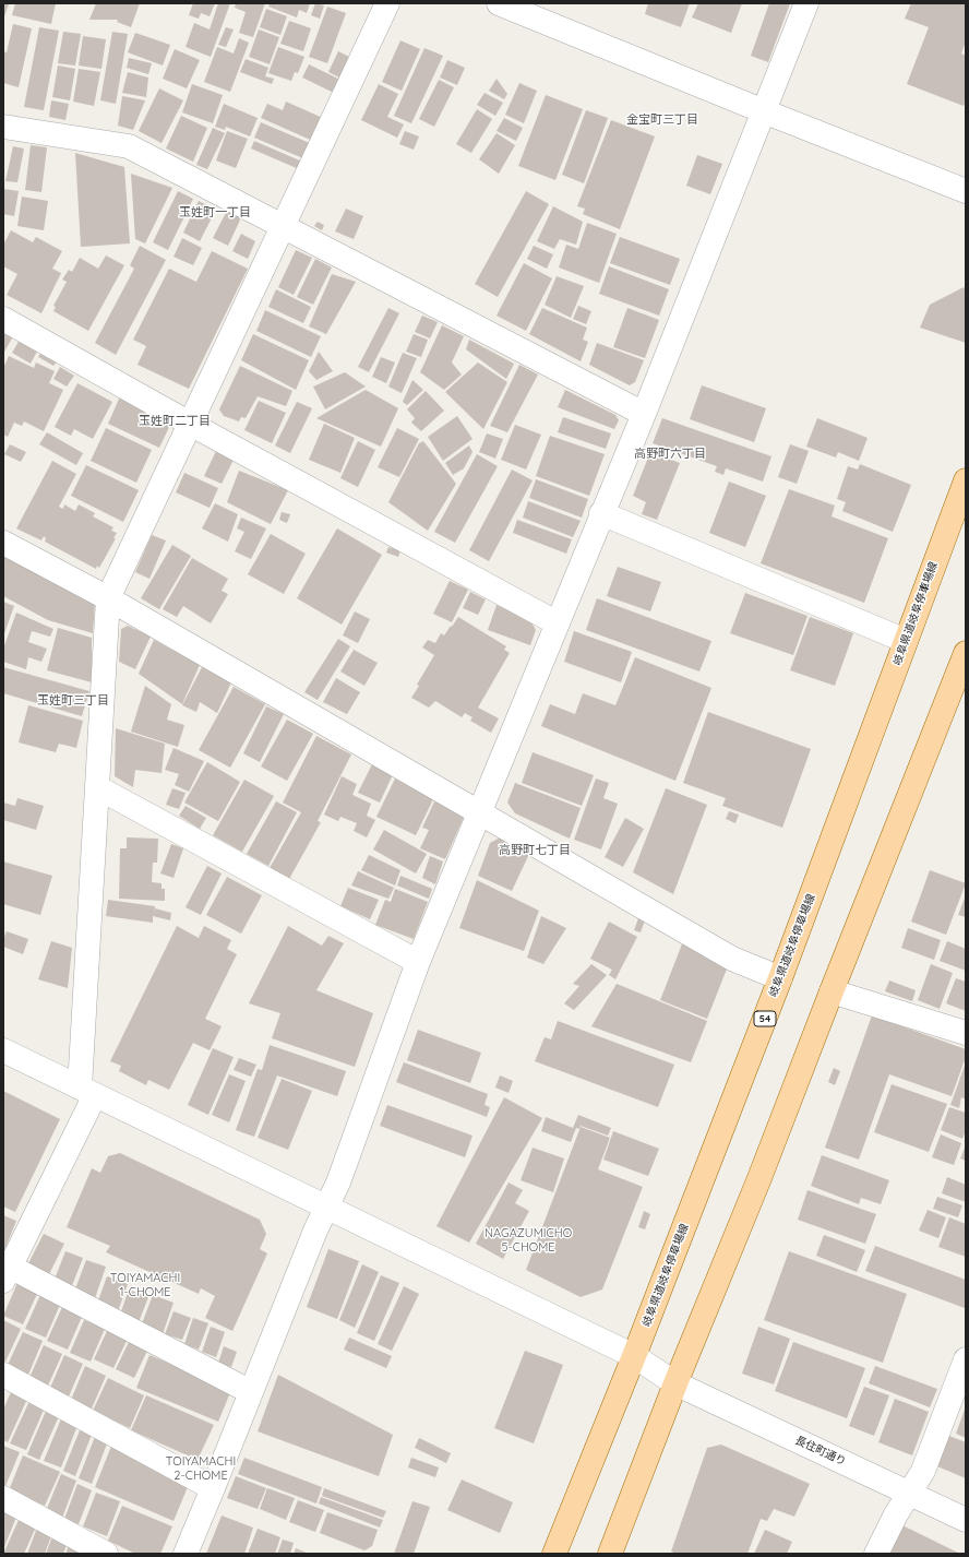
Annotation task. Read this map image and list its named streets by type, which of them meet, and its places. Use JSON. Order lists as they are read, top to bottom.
{
  "streets": {
    "main road": ["岐阜県道岐阜停車場線", "54"],
    "street": ["長住町通り"]
  },
  "crossings": [
    ["岐阜県道岐阜停車場線", "長住町通り"]
  ],
  "districts": [
    "金宝町三丁目",
    "玉姓町一丁目",
    "玉姓町二丁目",
    "高野町六丁目",
    "玉姓町三丁目",
    "高野町七丁目",
    "NAGAZUMICHO 5-CHOME",
    "TOIYAMACHI 1-CHOME",
    "TOIYAMACHI 2-CHOME"
  ]
}
